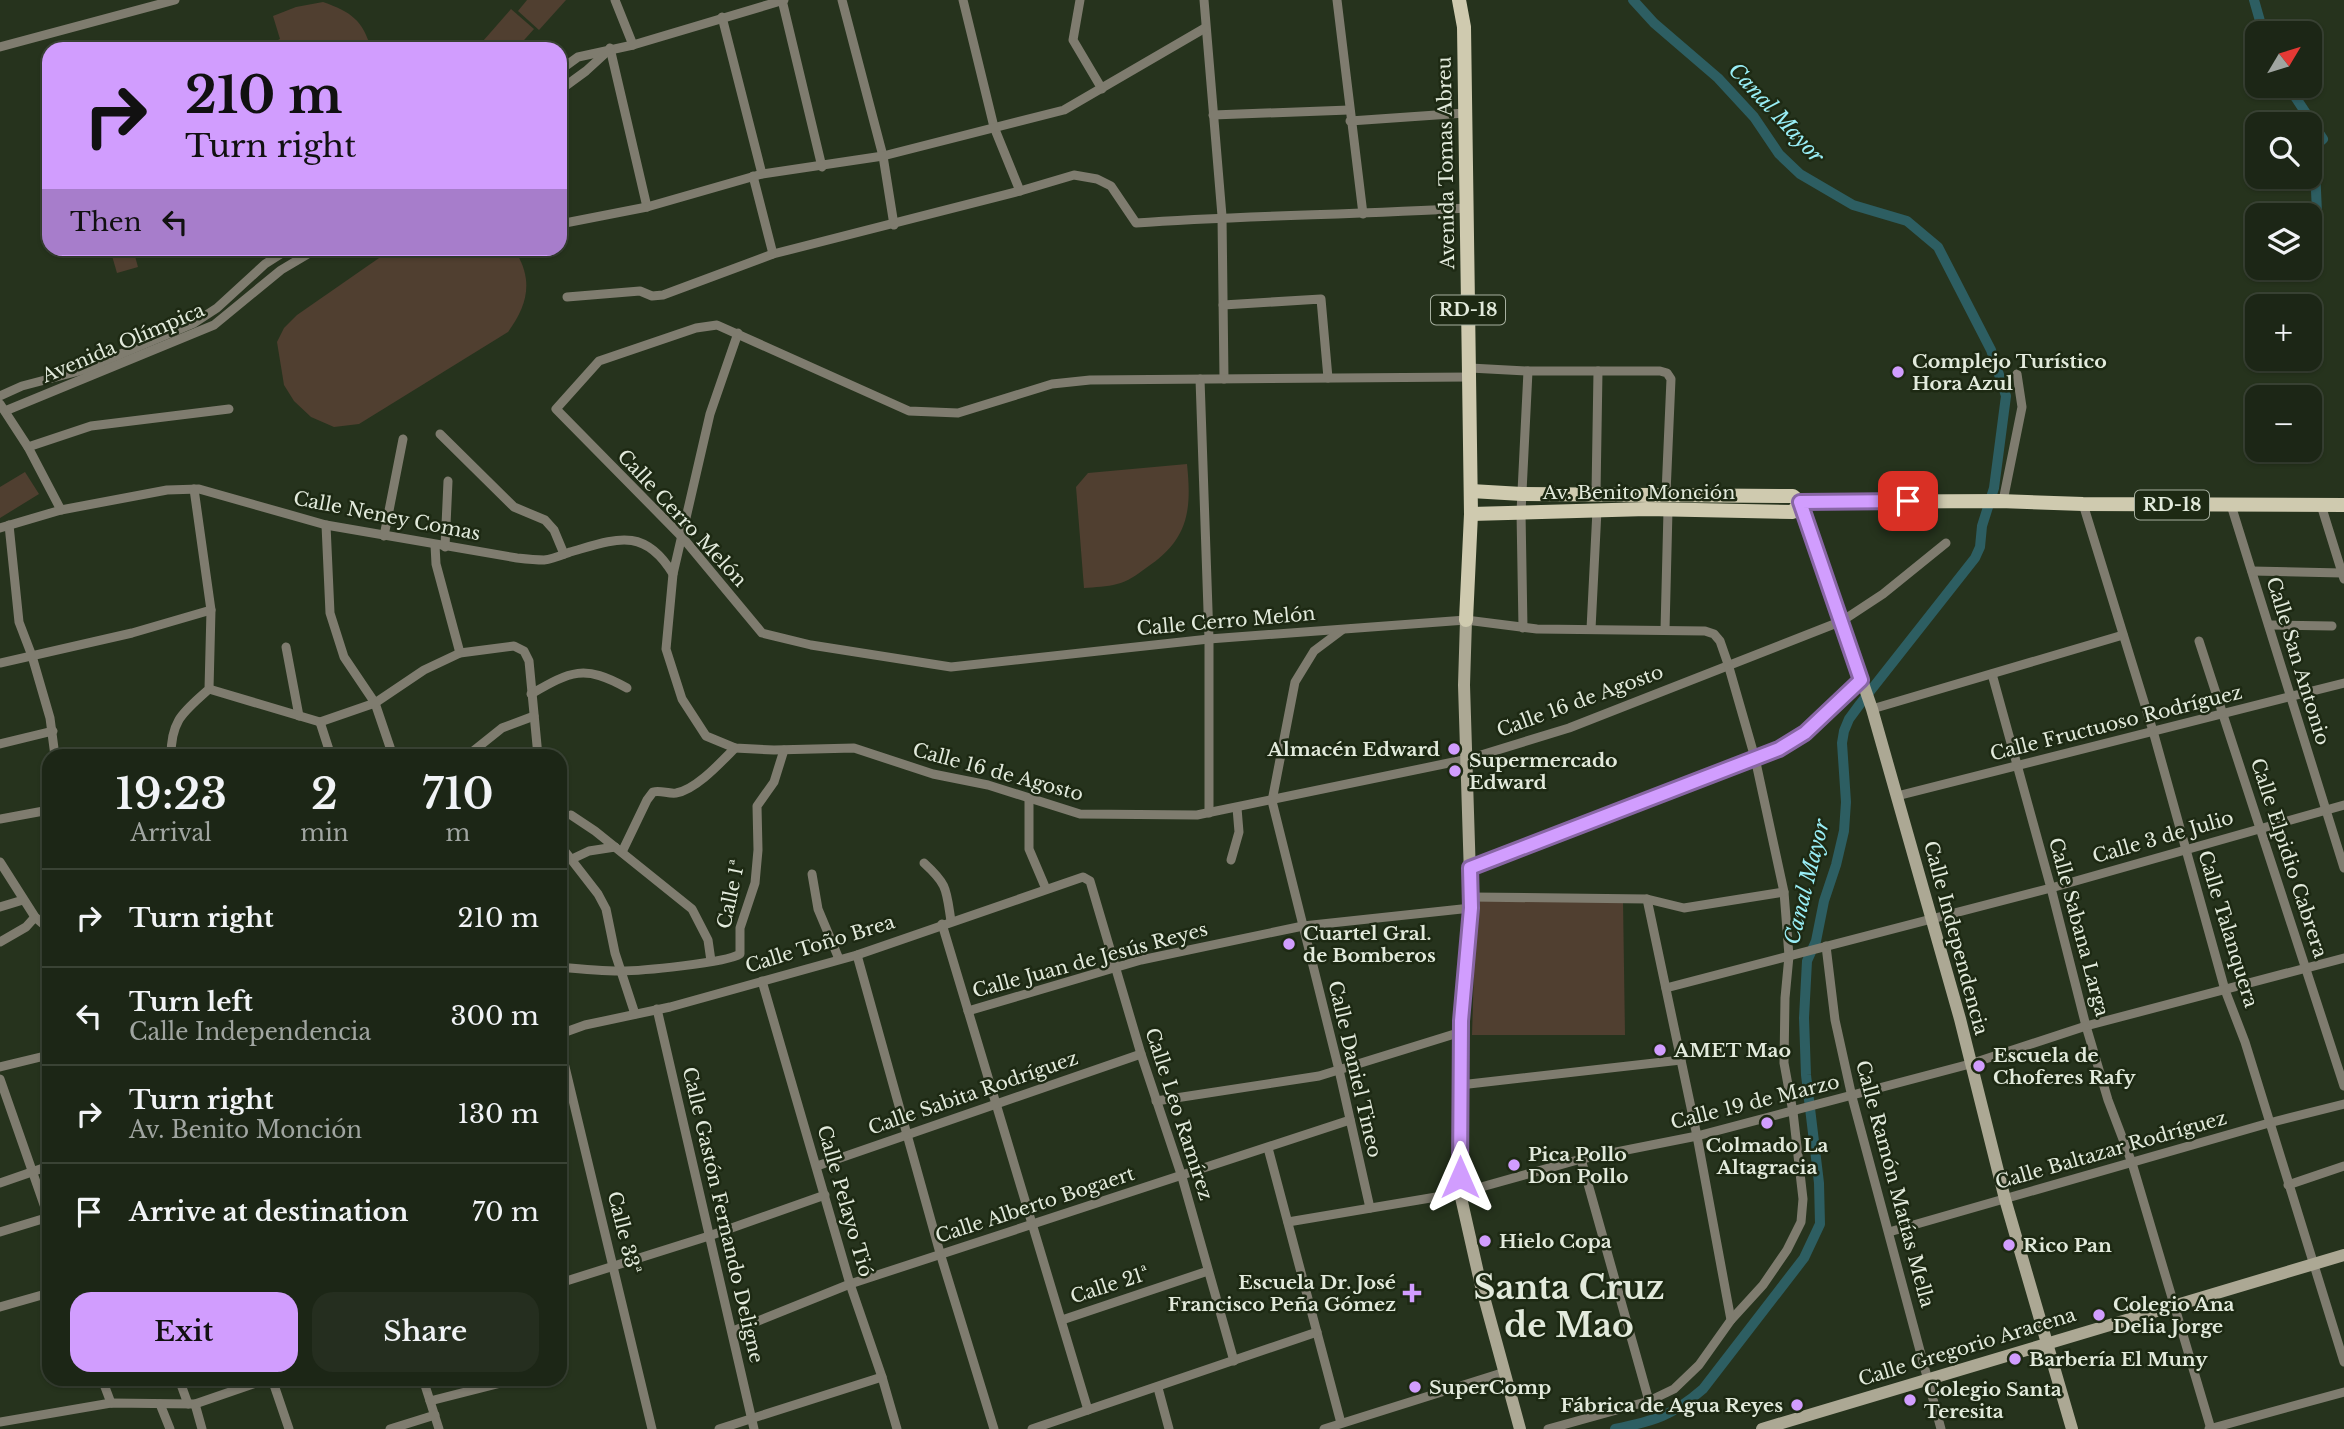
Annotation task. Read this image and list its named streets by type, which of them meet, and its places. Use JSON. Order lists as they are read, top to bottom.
{
  "streets": {
    "main road": ["Avenida Tomas Abreu", "RD-18", "Av. Benito Monción"],
    "street": [
      "Avenida Olímpica",
      "Calle Neney Comas",
      "Calle Cerro Melón",
      "Calle San Antonio",
      "Calle 16 de Agosto",
      "Calle Fructuoso Rodríguez",
      "Calle 3 de Julio",
      "Calle Elpidio Cabrera",
      "Calle 1ª",
      "Calle Sabana Larga",
      "Calle Talanquera",
      "Calle Independencia",
      "Calle Toño Brea",
      "Calle Juan de Jesús Reyes",
      "Calle Daniel Tineo",
      "Calle Sabita Rodríguez",
      "Calle 19 de Marzo",
      "Calle Leo Ramírez",
      "Calle Baltazar Rodríguez",
      "Calle Ramón Matías Mella",
      "Calle Pelayo Tió",
      "Calle Alberto Bogaert",
      "Calle Gastón Fernando Deligne",
      "Calle 33ª",
      "Calle 21ª",
      "Calle Gregorio Aracena"
    ]
  },
  "crossings": [
    ["Avenida Tomas Abreu", "Av. Benito Monción"],
    ["Avenida Tomas Abreu", "Calle Cerro Melón"],
    ["Av. Benito Monción", "Calle Cerro Melón"],
    ["Av. Benito Monción", "Calle San Antonio"],
    ["Av. Benito Monción", "Calle Talanquera"],
    ["Av. Benito Monción", "Calle Independencia"],
    ["Calle Neney Comas", "Calle 16 de Agosto"],
    ["Calle Cerro Melón", "Calle 16 de Agosto"],
    ["Calle Cerro Melón", "Calle Daniel Tineo"],
    ["Calle San Antonio", "Calle Fructuoso Rodríguez"],
    ["Calle San Antonio", "Calle 3 de Julio"],
    ["Calle 16 de Agosto", "Calle 1ª"],
    ["Calle 16 de Agosto", "Calle Independencia"],
    ["Calle 16 de Agosto", "Calle Daniel Tineo"],
    ["Calle Fructuoso Rodríguez", "Calle Elpidio Cabrera"],
    ["Calle Fructuoso Rodríguez", "Calle Sabana Larga"],
    ["Calle Fructuoso Rodríguez", "Calle Talanquera"],
    ["Calle Fructuoso Rodríguez", "Calle Independencia"],
    ["Calle 3 de Julio", "Calle Elpidio Cabrera"],
    ["Calle 3 de Julio", "Calle Sabana Larga"],
    ["Calle 3 de Julio", "Calle Talanquera"],
    ["Calle 3 de Julio", "Calle Independencia"],
    ["Calle 3 de Julio", "Calle Ramón Matías Mella"],
    ["Calle Elpidio Cabrera", "Calle 19 de Marzo"],
    ["Calle Sabana Larga", "Calle 19 de Marzo"],
    ["Calle Sabana Larga", "Calle Baltazar Rodríguez"],
    ["Calle Sabana Larga", "Calle Gregorio Aracena"],
    ["Calle Talanquera", "Calle 19 de Marzo"],
    ["Calle Talanquera", "Calle Baltazar Rodríguez"],
    ["Calle Talanquera", "Calle Gregorio Aracena"],
    ["Calle Independencia", "Calle 19 de Marzo"],
    ["Calle Independencia", "Calle Baltazar Rodríguez"],
    ["Calle Independencia", "Calle Gregorio Aracena"],
    ["Calle Toño Brea", "Calle Leo Ramírez"],
    ["Calle Toño Brea", "Calle Pelayo Tió"],
    ["Calle Toño Brea", "Calle Gastón Fernando Deligne"],
    ["Calle Juan de Jesús Reyes", "Calle Daniel Tineo"],
    ["Calle Juan de Jesús Reyes", "Calle Leo Ramírez"],
    ["Calle Daniel Tineo", "Calle 19 de Marzo"],
    ["Calle Daniel Tineo", "Calle Alberto Bogaert"],
    ["Calle Sabita Rodríguez", "Calle Leo Ramírez"],
    ["Calle Sabita Rodríguez", "Calle Pelayo Tió"],
    ["Calle 19 de Marzo", "Calle Ramón Matías Mella"],
    ["Calle Leo Ramírez", "Calle Alberto Bogaert"],
    ["Calle Leo Ramírez", "Calle 21ª"],
    ["Calle Baltazar Rodríguez", "Calle Ramón Matías Mella"],
    ["Calle Ramón Matías Mella", "Calle Gregorio Aracena"],
    ["Calle Pelayo Tió", "Calle Alberto Bogaert"],
    ["Calle Alberto Bogaert", "Calle Gastón Fernando Deligne"]
  ],
  "districts": ["Santa Cruz de Mao"],
  "water": ["Canal Mayor"],
  "places": {
    "other": [
      "Complejo Turístico Hora Azul",
      "Almacén Edward",
      "Supermercado Edward",
      "Cuartel Gral. de Bomberos",
      "AMET Mao",
      "Escuela de Choferes Rafy",
      "Colmado La Altagracia",
      "Pica Pollo Don Pollo",
      "Hielo Copa",
      "Rico Pan",
      "Colegio Ana Delia Jorge",
      "Barbería El Muny",
      "SuperComp",
      "Colegio Santa Teresita",
      "Fábrica de Agua Reyes"
    ],
    "health": ["Escuela Dr. José Francisco Peña Gómez"]
  },
  "north": "top right",
  "page": {
    "map_buttons": ["+", "−"],
    "turn": ["210 m", "Turn right"],
    "then": "Then",
    "eta": [
      "19:23",
      "Arrival",
      "2",
      "min",
      "710",
      "m"
    ],
    "list": [
      {
        "name": "Turn right",
        "value": "210 m"
      },
      {
        "name": "Turn left",
        "note": "Calle Independencia",
        "value": "300 m"
      },
      {
        "name": "Turn right",
        "note": "Av. Benito Monción",
        "value": "130 m"
      },
      {
        "name": "Arrive at destination",
        "value": "70 m"
      }
    ],
    "buttons": ["Exit", "Share"]
  }
}
